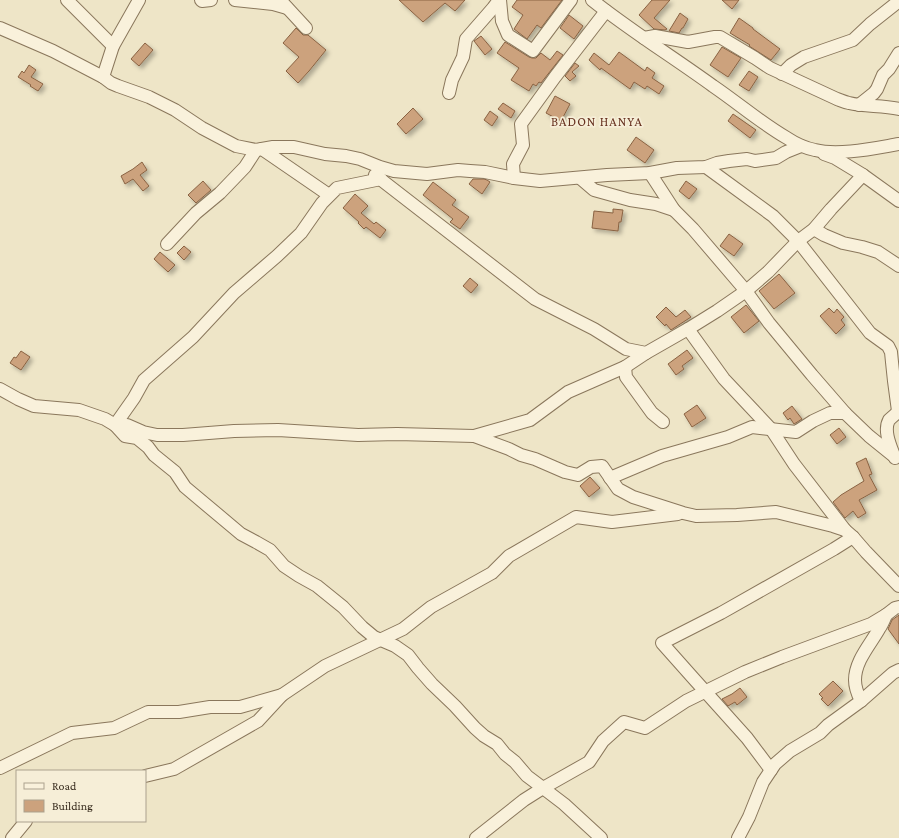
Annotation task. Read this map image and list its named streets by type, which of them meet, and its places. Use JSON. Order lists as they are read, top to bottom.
{
  "districts": ["BADON HANYA"],
  "legend": ["Road", "Building"]
}
